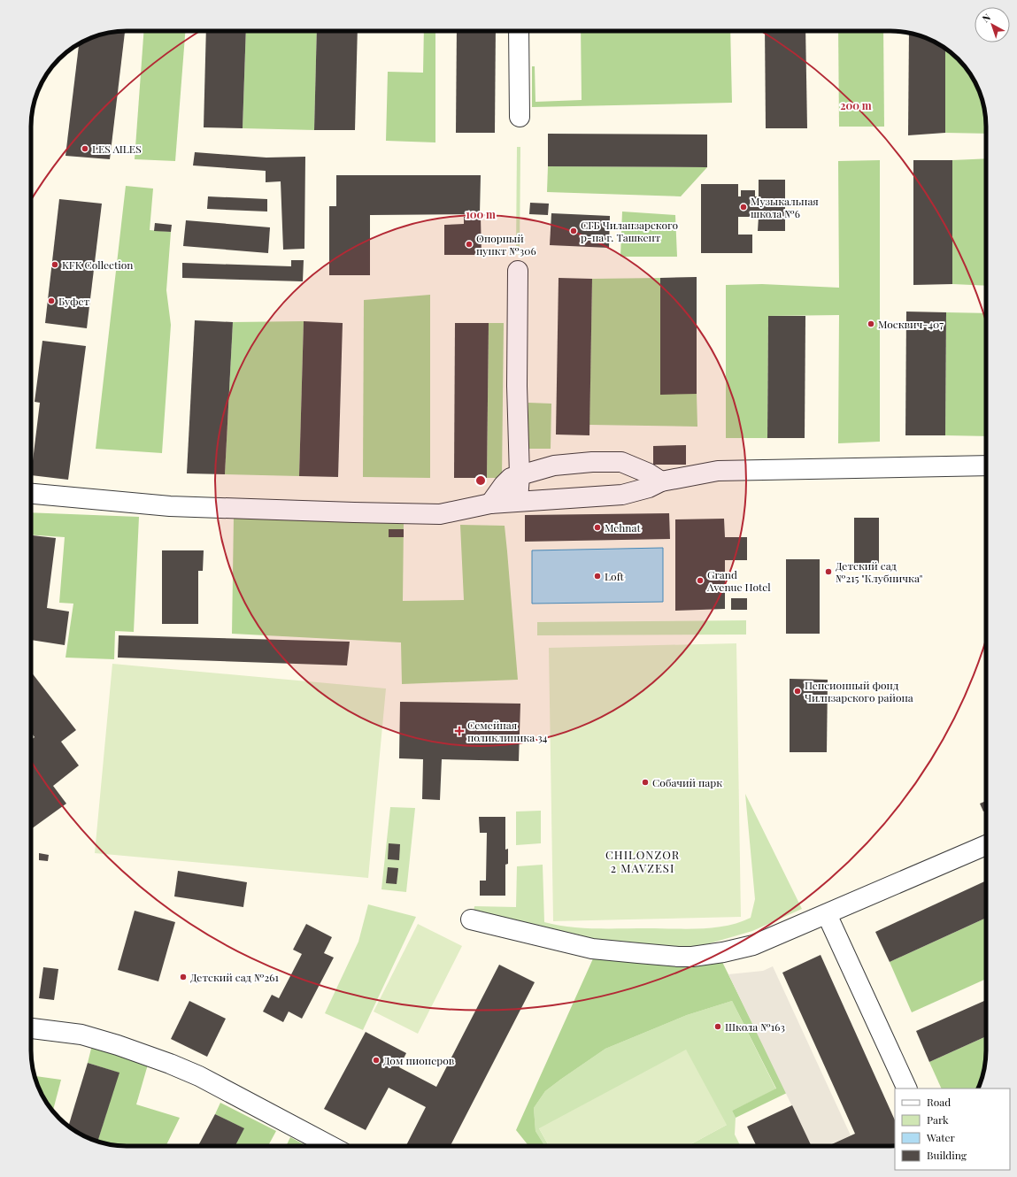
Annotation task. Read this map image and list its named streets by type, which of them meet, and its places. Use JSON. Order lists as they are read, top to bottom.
{
  "districts": ["CHILONZOR 2 MAVZESI"],
  "places": {
    "other": [
      "LES AILES",
      "Mузыкальная школа №6",
      "СГБ Чиланзарского р-на г. Ташкент",
      "Опорный пункт №306",
      "KFK Collection",
      "Буфет",
      "Москвич-407",
      "Mehnat",
      "Детский сад №215 \"Клубничка\"",
      "Loft",
      "Grand Avenue Hotel",
      "Пенсионный фонд Чилнзарского района",
      "Собачий парк",
      "Детский сад №261",
      "Школа №163",
      "Дом пионеров"
    ],
    "health": ["Семейная поликлиника 34"]
  },
  "legend": [
    "Road",
    "Park",
    "Water",
    "Building"
  ],
  "north": "top left",
  "rings": ["200 m", "100 m"]
}
